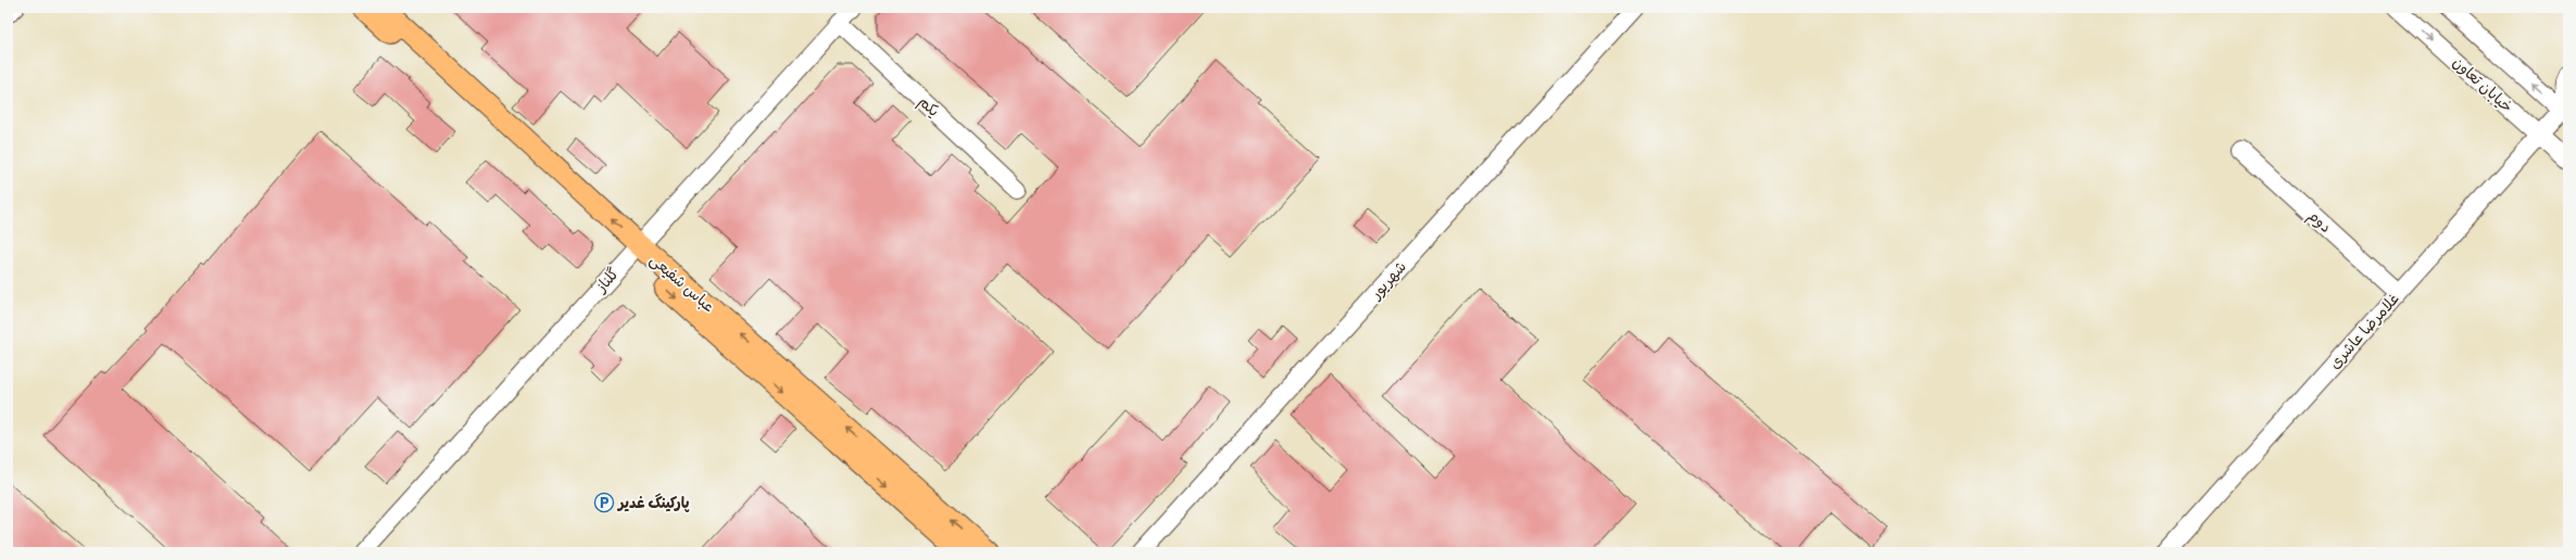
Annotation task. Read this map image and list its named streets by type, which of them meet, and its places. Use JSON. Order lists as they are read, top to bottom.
{
  "streets": {
    "main road": ["عباس شفیعی"],
    "street": [
      "خیابان تعاون",
      "یکم",
      "دوم",
      "گلناز",
      "شهریور",
      "غلامرضا عاشری"
    ]
  },
  "crossings": [
    ["خیابان تعاون", "غلامرضا عاشری"],
    ["یکم", "گلناز"],
    ["دوم", "غلامرضا عاشری"],
    ["گلناز", "عباس شفیعی"]
  ],
  "places": {
    "parking": ["پارکینگ غدیر"]
  }
}
